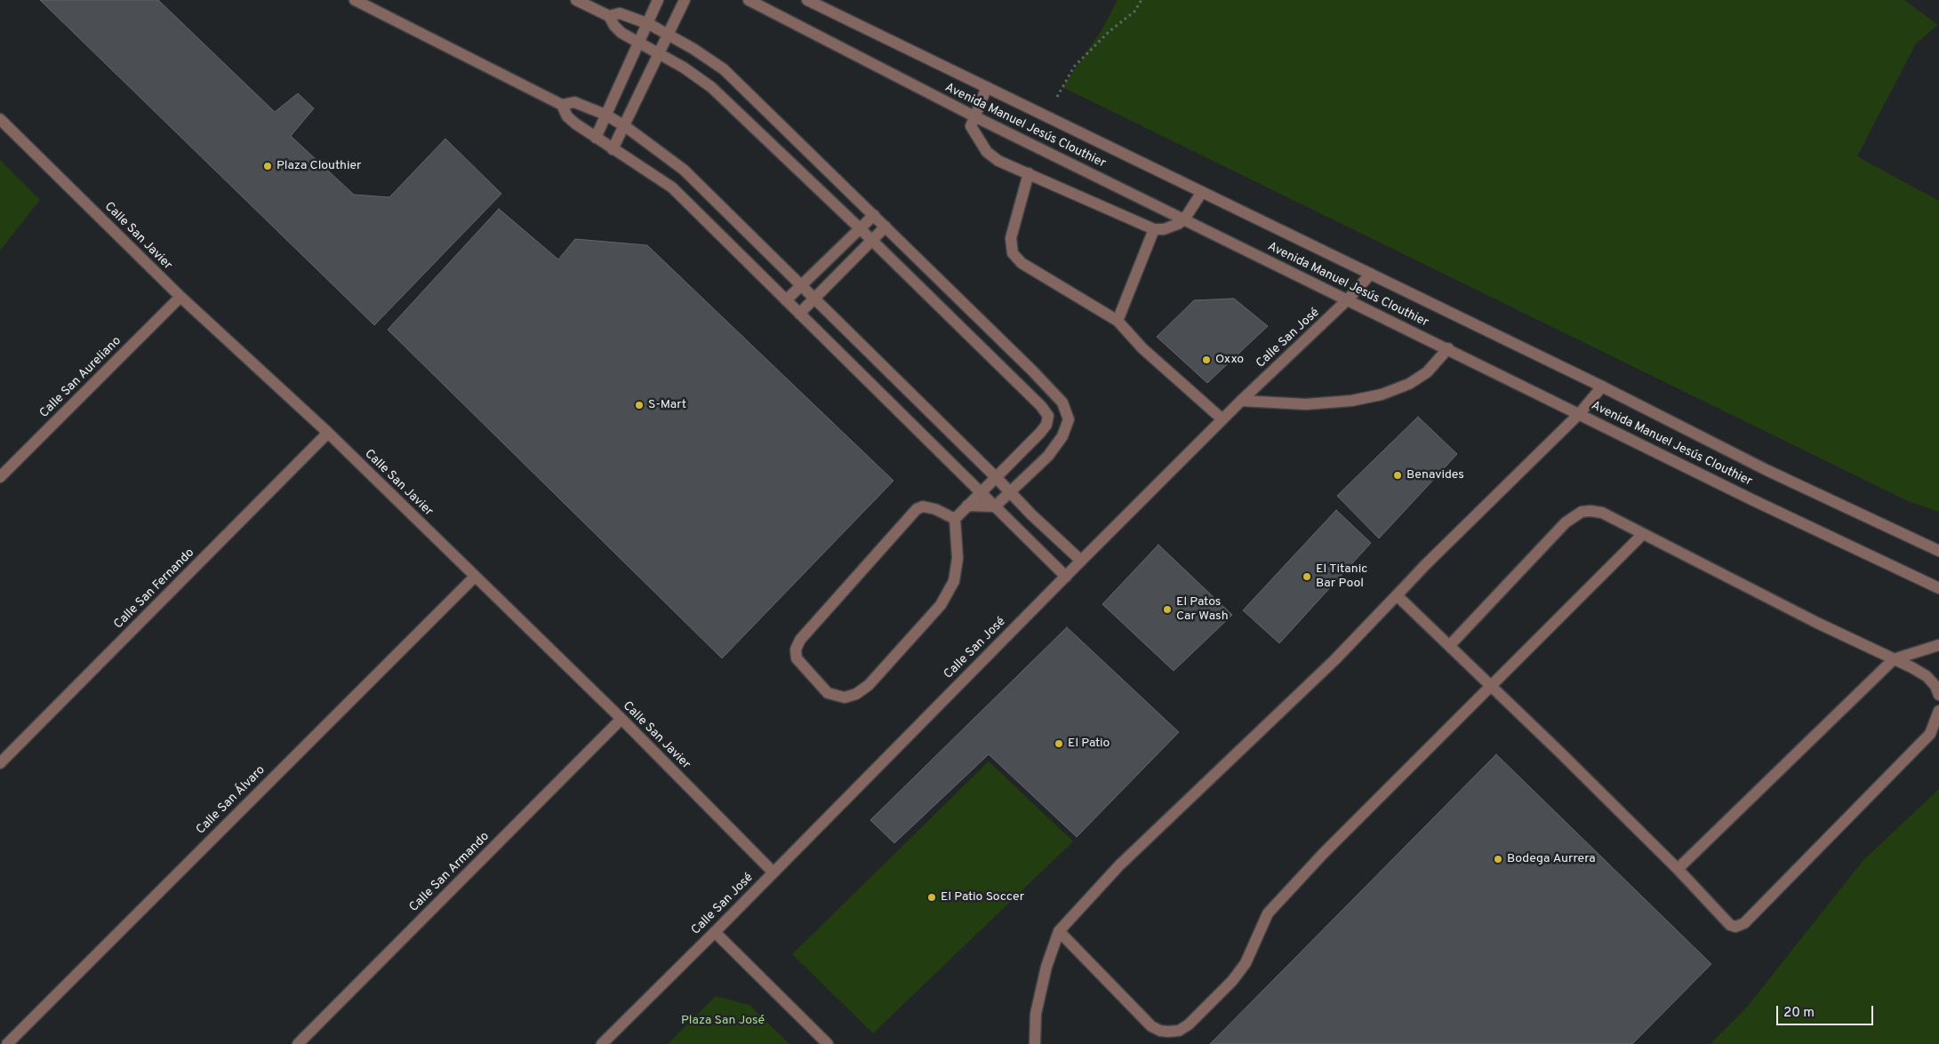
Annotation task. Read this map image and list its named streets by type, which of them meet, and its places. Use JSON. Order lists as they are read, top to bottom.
{
  "streets": {
    "street": [
      "Avenida Manuel Jesús Clouthier",
      "Calle San Javier",
      "Calle San José",
      "Calle San Aureliano",
      "Calle San Fernando",
      "Calle San Álvaro",
      "Calle San Armando"
    ]
  },
  "crossings": [
    ["Avenida Manuel Jesús Clouthier", "Calle San José"],
    ["Calle San Javier", "Calle San José"],
    ["Calle San Javier", "Calle San Aureliano"],
    ["Calle San Javier", "Calle San Fernando"],
    ["Calle San Javier", "Calle San Álvaro"],
    ["Calle San Javier", "Calle San Armando"]
  ],
  "parks": ["Plaza San José"],
  "places": [
    "Plaza Clouthier",
    "Oxxo",
    "S-Mart",
    "Benavides",
    "El Titanic Bar Pool",
    "El Patos Car Wash",
    "El Patio",
    "Bodega Aurrera",
    "El Patio Soccer"
  ],
  "scale_bar": "20 m"
}
